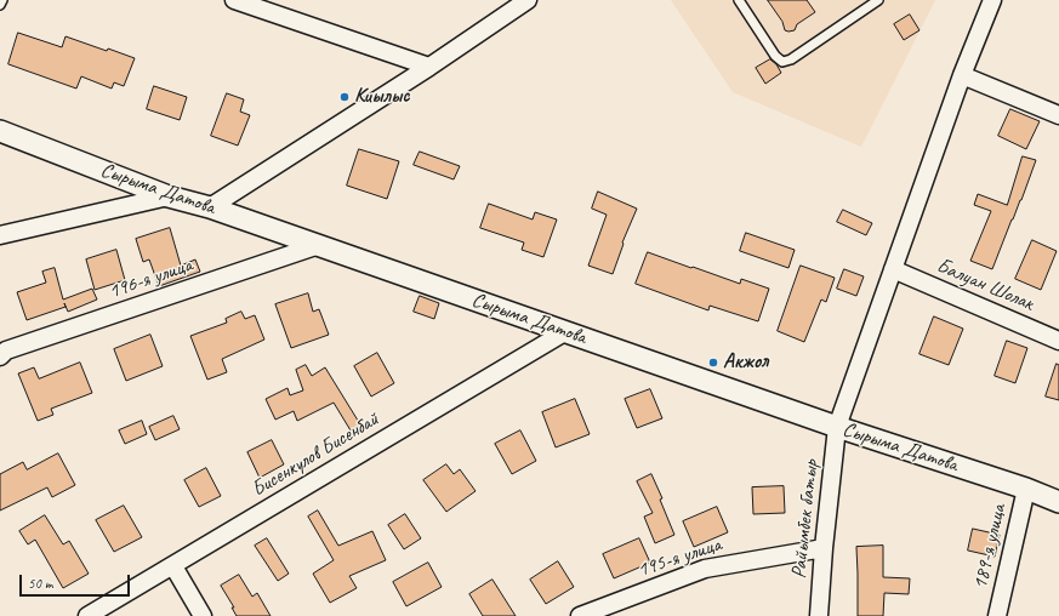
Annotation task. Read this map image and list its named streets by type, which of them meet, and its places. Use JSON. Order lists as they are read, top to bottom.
{
  "streets": {
    "street": [
      "Сырыма Датова",
      "196-я улица",
      "Балуан Шолак",
      "Бисенкулов Бисенбай",
      "Райымбек батыр",
      "189-я улица",
      "195-я улица"
    ]
  },
  "crossings": [
    ["Сырыма Датова", "196-я улица"],
    ["Сырыма Датова", "Бисенкулов Бисенбай"],
    ["Сырыма Датова", "Райымбек батыр"],
    ["Сырыма Датова", "189-я улица"],
    ["Балуан Шолак", "Райымбек батыр"],
    ["Райымбек батыр", "195-я улица"]
  ],
  "places": ["Киылыс", "Акжол"],
  "scale_bar": "50 m"
}
